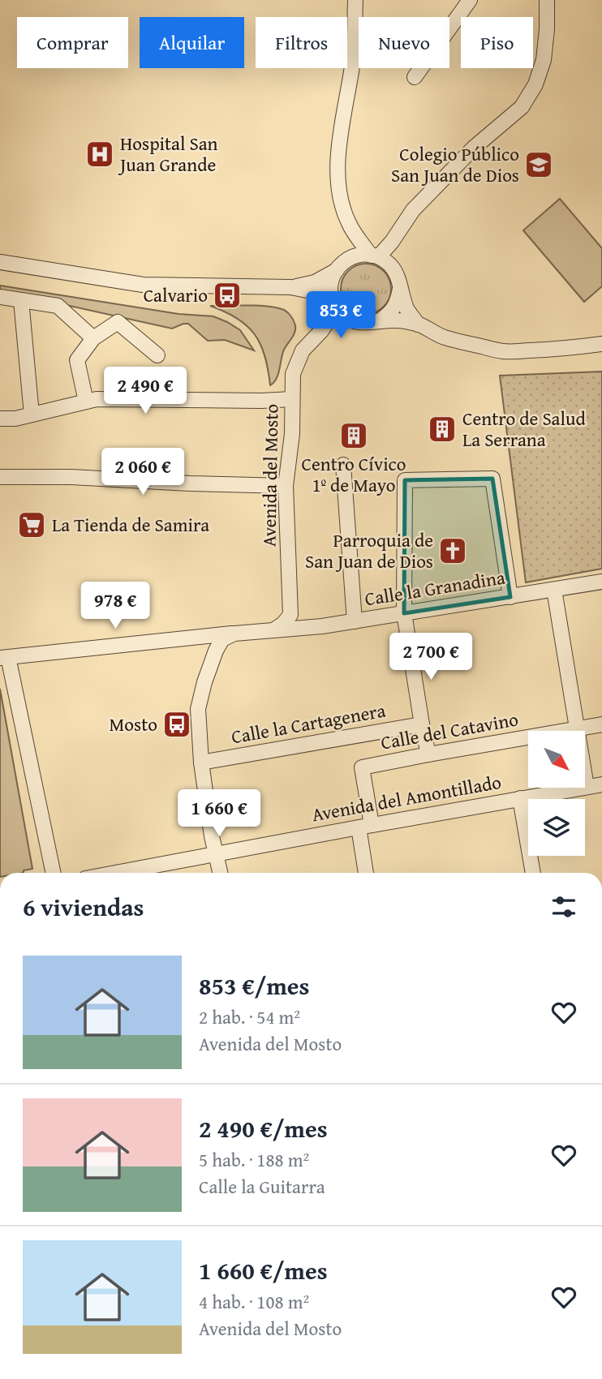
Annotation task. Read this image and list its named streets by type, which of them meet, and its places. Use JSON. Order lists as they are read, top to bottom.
{
  "streets": {
    "street": [
      "Avenida del Mosto",
      "Calle la Granadina",
      "Calle la Cartagenera",
      "Calle del Catavino",
      "Avenida del Amontillado"
    ]
  },
  "crossings": [
    ["Avenida del Mosto", "Calle la Granadina"],
    ["Calle del Catavino", "Avenida del Amontillado"]
  ],
  "places": {
    "hospital": ["Hospital San Juan Grande"],
    "school or university": ["Colegio Público San Juan de Dios"],
    "bus stop": ["Calvario", "Mosto"],
    "building": ["Centro de Salud La Serrana", "Centro Cívico 1º de Mayo"],
    "supermarket": ["La Tienda de Samira"],
    "church": ["Parroquia de San Juan de Dios"]
  },
  "north": "bottom right",
  "page": {
    "chip": [
      "Comprar",
      "Alquilar",
      "Filtros",
      "Nuevo",
      "Piso"
    ],
    "price": [
      "853 €",
      "2 490 €",
      "2 060 €",
      "978 €",
      "2 700 €",
      "1 660 €"
    ],
    "heading": "6 viviendas",
    "list": [
      {
        "name": "853 €/mes",
        "note": "2 hab. · 54 m² · Avenida del Mosto"
      },
      {
        "name": "2 490 €/mes",
        "note": "5 hab. · 188 m² · Calle la Guitarra"
      },
      {
        "name": "1 660 €/mes",
        "note": "4 hab. · 108 m² · Avenida del Mosto"
      }
    ]
  }
}
